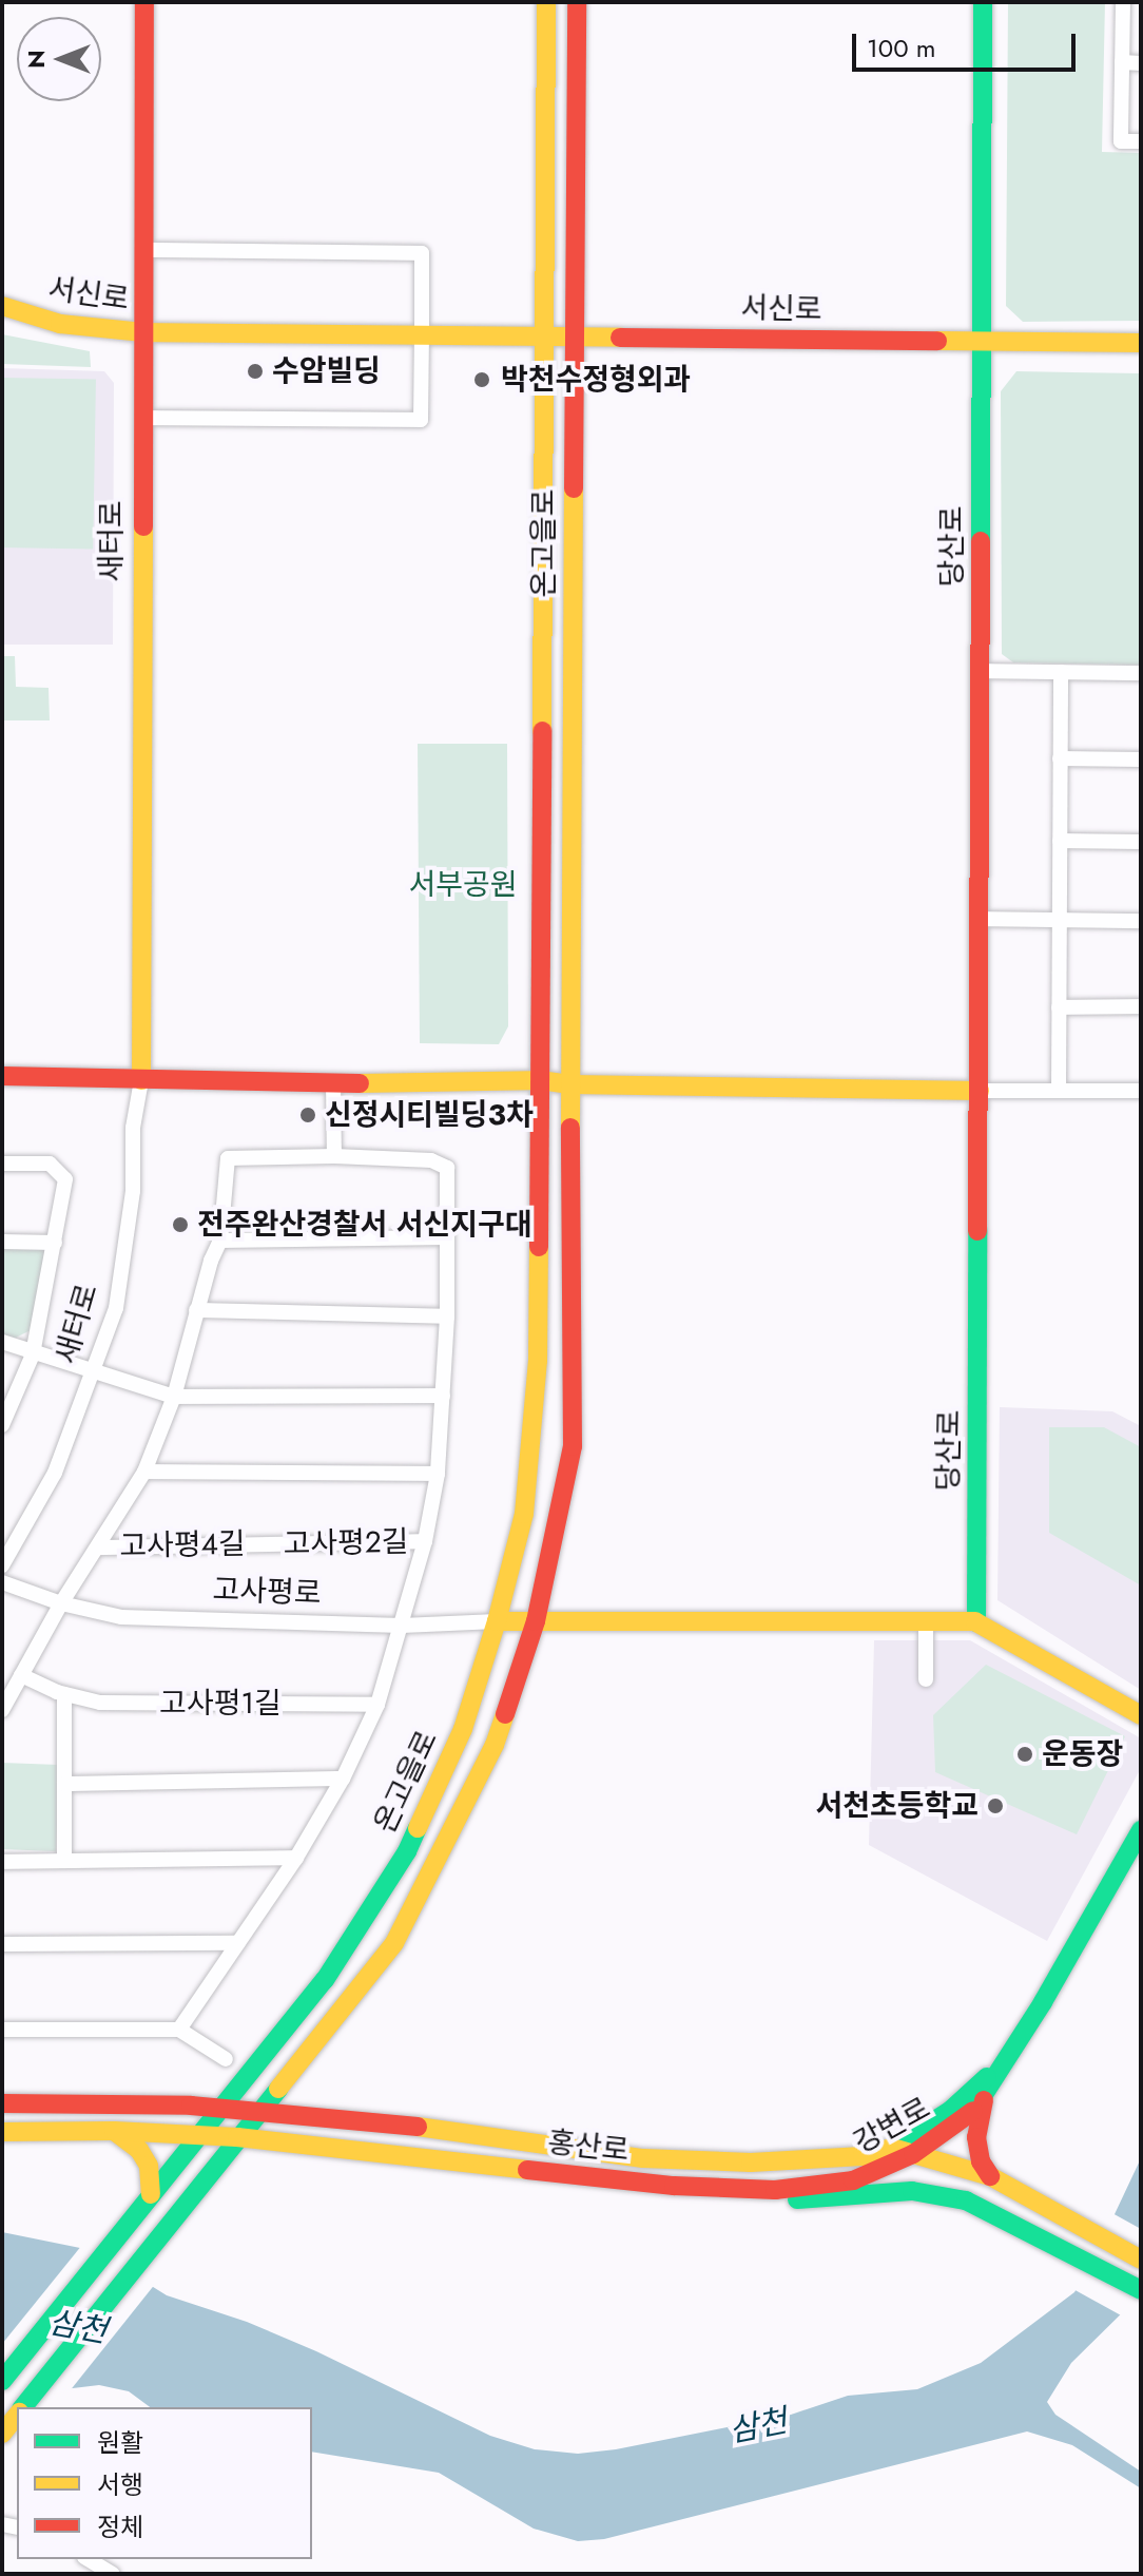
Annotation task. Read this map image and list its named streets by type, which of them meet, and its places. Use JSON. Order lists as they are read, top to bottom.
{
  "streets": {
    "street": [
      "서신로",
      "새터로",
      "온고을로",
      "당산로",
      "고사평2길",
      "고사평4길",
      "고사평로",
      "고사평1길",
      "강변로",
      "홍산로"
    ]
  },
  "crossings": [
    ["서신로", "새터로"],
    ["서신로", "온고을로"],
    ["서신로", "당산로"],
    ["온고을로", "고사평로"],
    ["온고을로", "홍산로"],
    ["고사평2길", "고사평4길"],
    ["고사평2길", "고사평로"],
    ["고사평4길", "고사평로"],
    ["고사평4길", "고사평1길"],
    ["강변로", "홍산로"]
  ],
  "water": ["삼천"],
  "parks": ["서부공원"],
  "places": [
    "수암빌딩",
    "박천수정형외과",
    "신정시티빌딩3차",
    "전주완산경찰서 서신지구대",
    "운동장",
    "서천초등학교"
  ],
  "legend": ["원활", "서행", "정체"],
  "scale_bar": "100 m",
  "north": "left"
}
